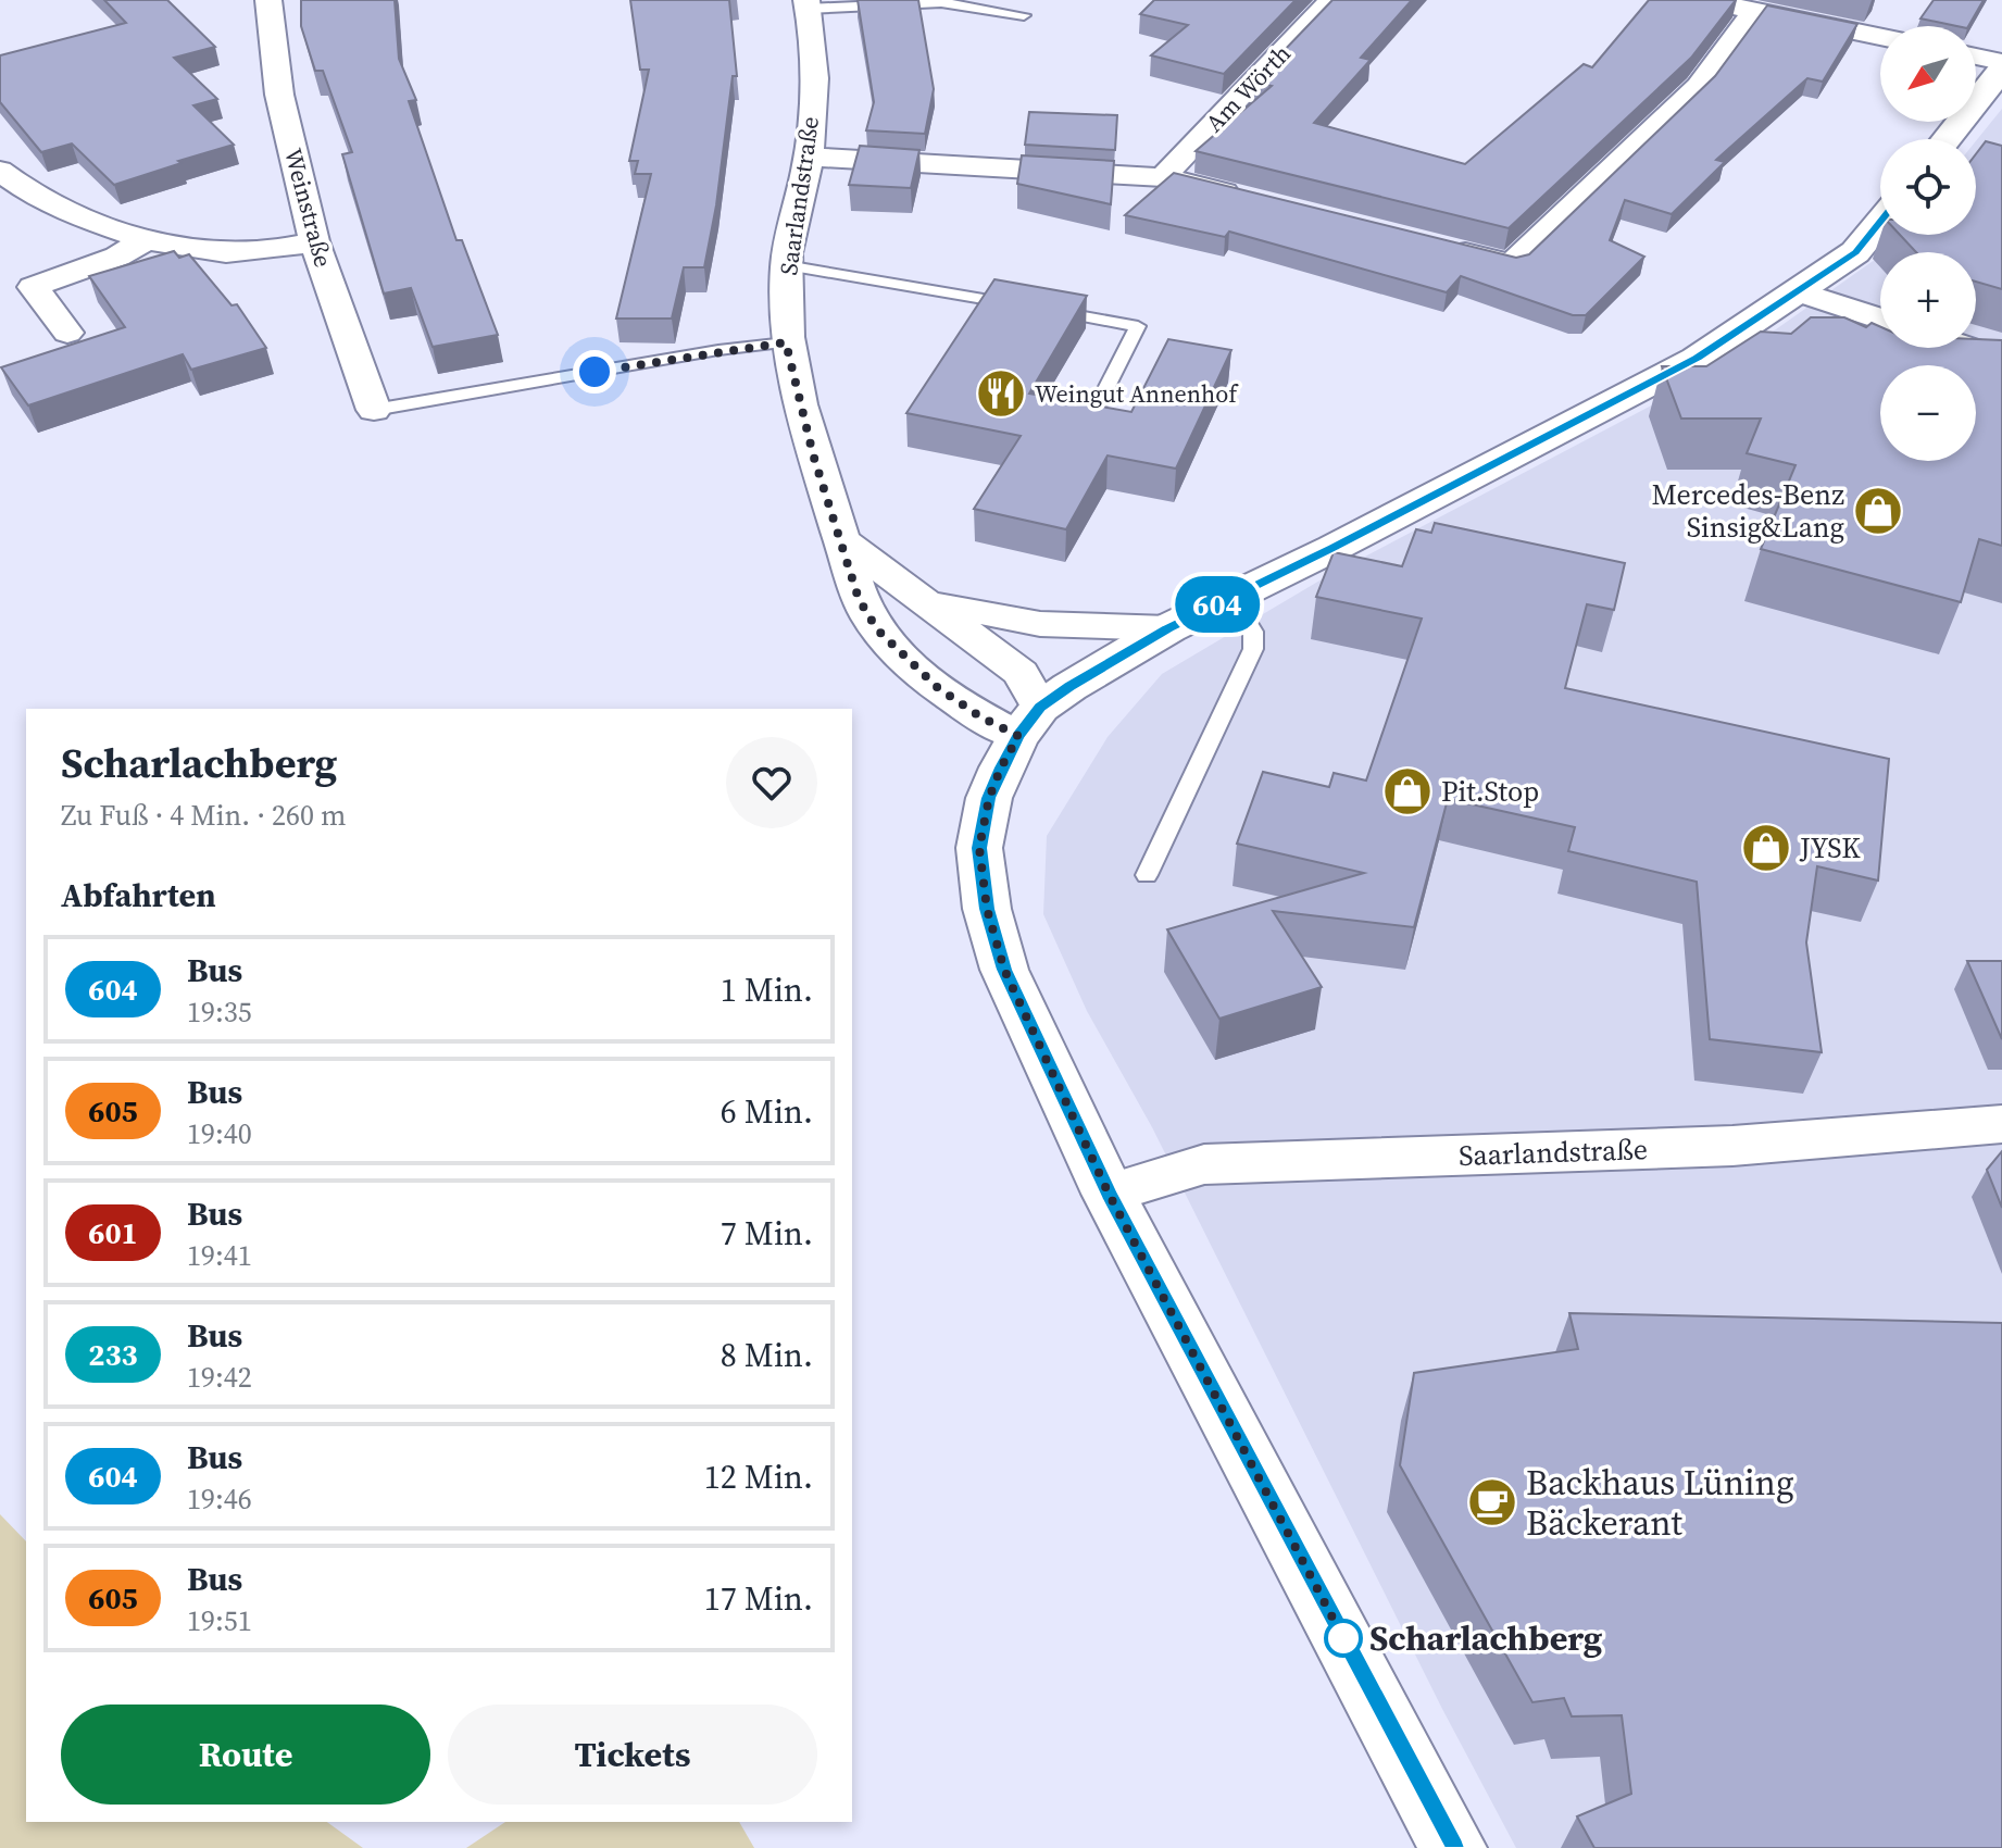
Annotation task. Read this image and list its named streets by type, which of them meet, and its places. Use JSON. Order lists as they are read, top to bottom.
{
  "streets": {
    "street": ["Am Wörth", "Saarlandstraße", "Weinstraße"]
  },
  "places": {
    "restaurant": ["Weingut Annenhof"],
    "shop": ["Mercedes-Benz Sinsig&Lang", "Pit.Stop", "JYSK"],
    "cafe": ["Backhaus Lüning Bäckerant"],
    "other": ["Scharlachberg"]
  },
  "lines": ["bus line 604"],
  "north": "bottom left",
  "page": {
    "on_map": "604",
    "map_buttons": ["+", "−"],
    "heading": [
      ["Scharlachberg", "Zu Fuß · 4 Min. · 260 m"],
      "Abfahrten"
    ],
    "list": [
      {
        "mark": "604",
        "name": "Bus",
        "note": "19:35",
        "value": "1 Min."
      },
      {
        "mark": "605",
        "name": "Bus",
        "note": "19:40",
        "value": "6 Min."
      },
      {
        "mark": "601",
        "name": "Bus",
        "note": "19:41",
        "value": "7 Min."
      },
      {
        "mark": "233",
        "name": "Bus",
        "note": "19:42",
        "value": "8 Min."
      },
      {
        "mark": "604",
        "name": "Bus",
        "note": "19:46",
        "value": "12 Min."
      },
      {
        "mark": "605",
        "name": "Bus",
        "note": "19:51",
        "value": "17 Min."
      }
    ],
    "buttons": ["Route", "Tickets"]
  }
}
